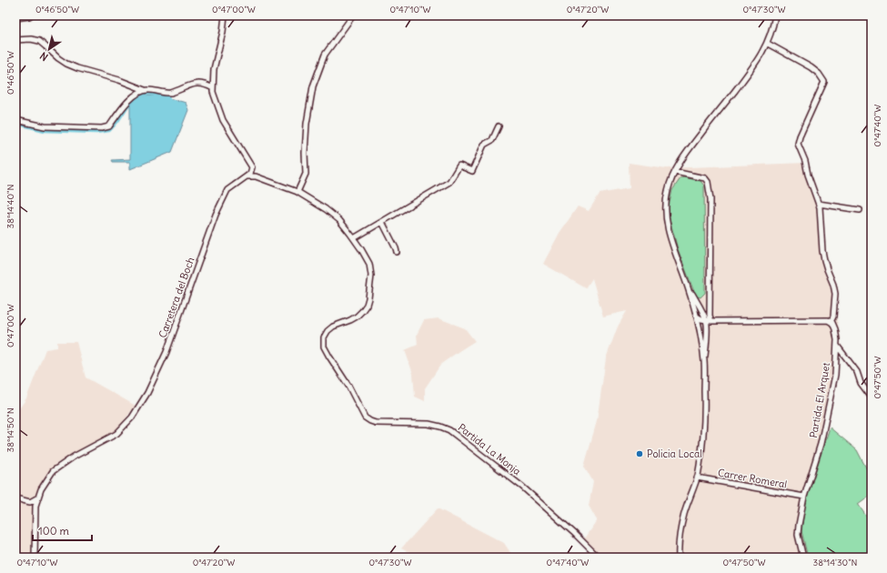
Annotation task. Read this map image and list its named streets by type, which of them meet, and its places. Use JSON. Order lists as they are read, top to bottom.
{
  "streets": {
    "street": [
      "Carretera del Boch",
      "Partida El Arquet",
      "Partida La Monja",
      "Carrer Romeral"
    ]
  },
  "crossings": [
    ["Partida El Arquet", "Carrer Romeral"]
  ],
  "places": ["Policia Local"],
  "scale_bar": "100 m",
  "north": "bottom left",
  "coordinates": [
    "0°46'50\"W",
    "0°47'00\"W",
    "0°47'10\"W",
    "0°47'20\"W",
    "0°47'30\"W",
    "0°47'40\"W",
    "38°14'40\"N",
    "0°47'50\"W",
    "38°14'50\"N",
    "38°14'30\"N"
  ]
}
